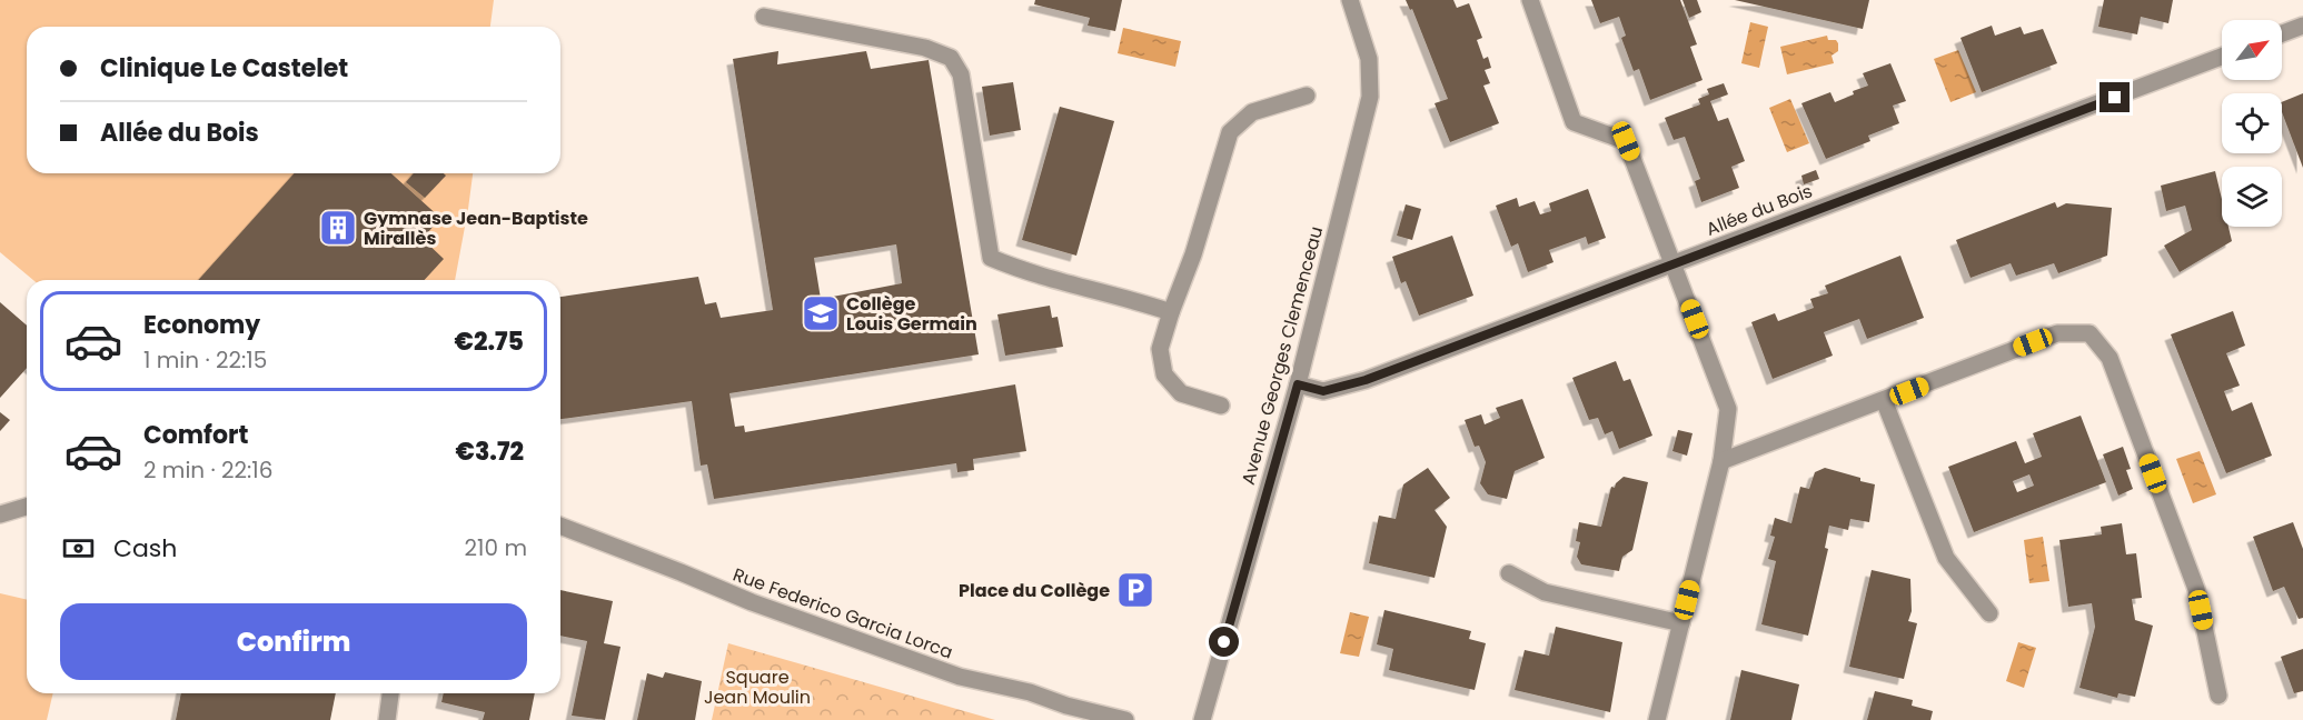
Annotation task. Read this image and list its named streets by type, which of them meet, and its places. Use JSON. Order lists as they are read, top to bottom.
{
  "streets": {
    "street": ["Allée du Bois", "Avenue Georges Clemenceau", "Rue Federico Garcia Lorca"]
  },
  "crossings": [
    ["Allée du Bois", "Avenue Georges Clemenceau"]
  ],
  "parks": ["Square Jean Moulin"],
  "places": {
    "building": ["Gymnase Jean-Baptiste Mirallès"],
    "school or university": ["Collège Louis Germain"],
    "parking": ["Place du Collège"]
  },
  "north": "top right",
  "page": {
    "banner": ["Clinique Le Castelet", "Allée du Bois"],
    "list": [
      {
        "name": "Economy",
        "note": "1 min · 22:15",
        "value": "€2.75"
      },
      {
        "name": "Comfort",
        "note": "2 min · 22:16",
        "value": "€3.72"
      }
    ],
    "pay": ["Cash", "210 m"],
    "buttons": "Confirm"
  }
}
